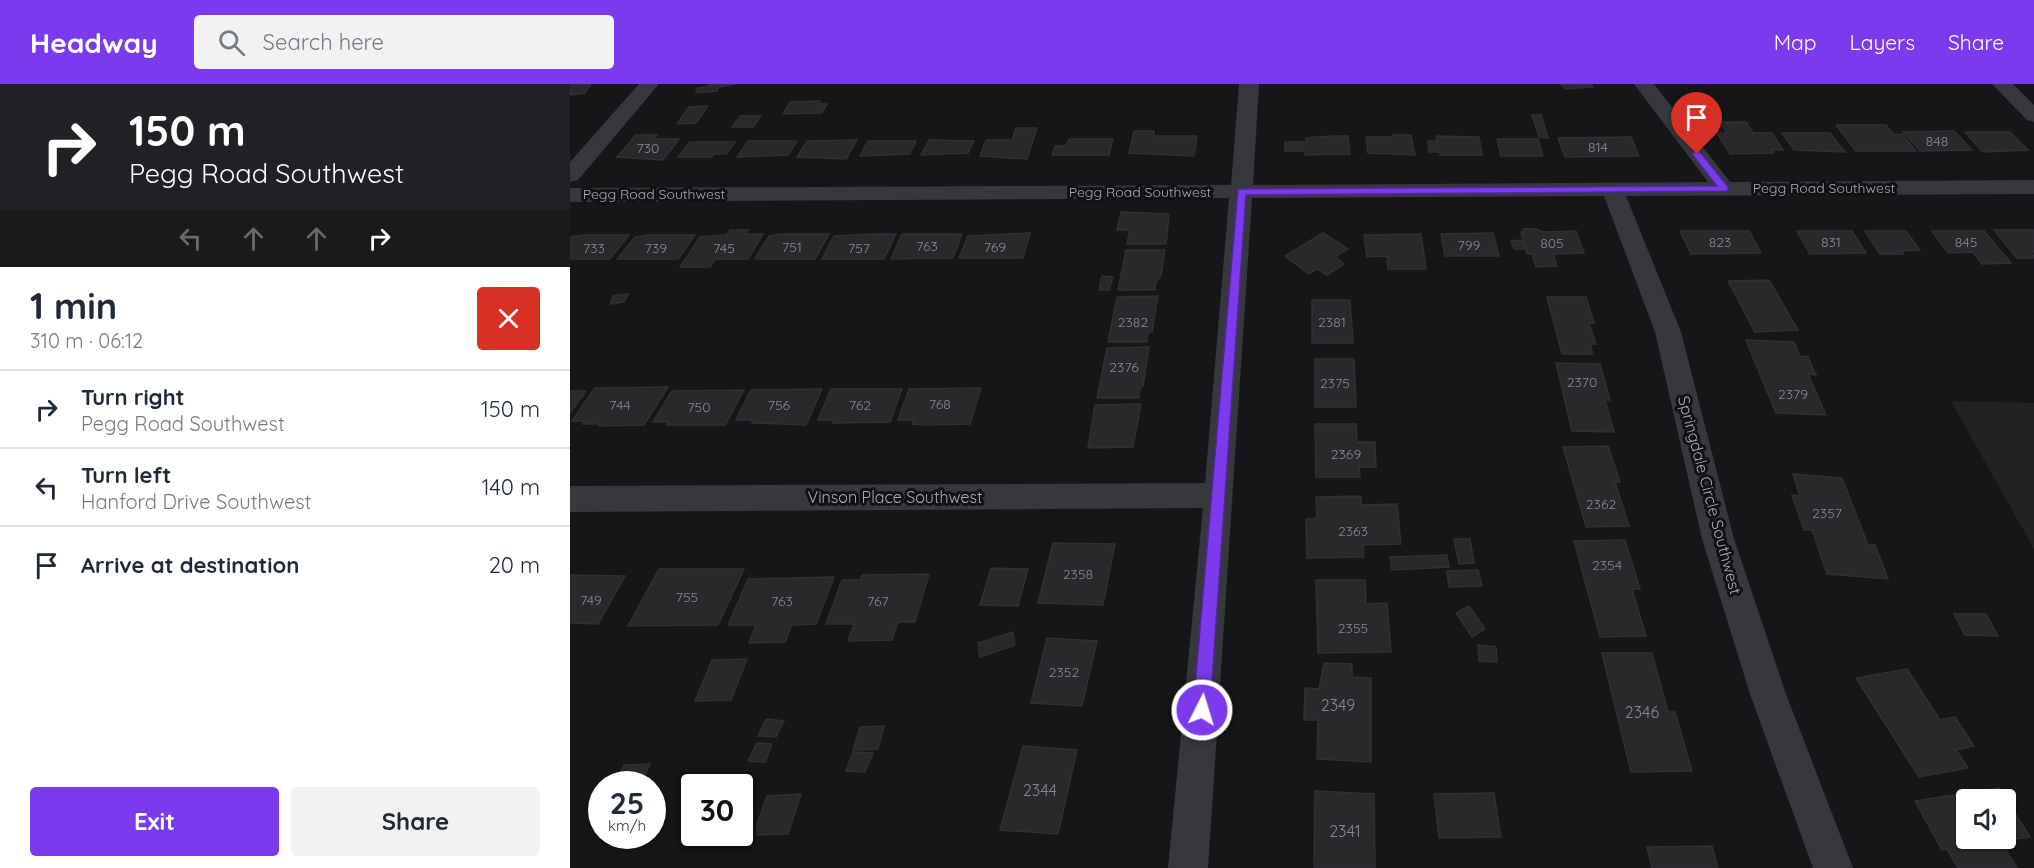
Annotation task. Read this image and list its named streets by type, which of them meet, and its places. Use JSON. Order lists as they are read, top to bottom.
{
  "streets": {
    "street": ["Pegg Road Southwest", "Springdale Circle Southwest", "Vinson Place Southwest"]
  },
  "crossings": [
    ["Pegg Road Southwest", "Springdale Circle Southwest"]
  ],
  "house_numbers": [
    "848",
    "814",
    "730",
    "823",
    "831",
    "845",
    "805",
    "799",
    "763",
    "751",
    "769",
    "733",
    "739",
    "745",
    "757",
    "2382",
    "2381",
    "2376",
    "2370",
    "2375",
    "2379",
    "768",
    "744",
    "756",
    "762",
    "750",
    "2369",
    "2362",
    "2357",
    "2363",
    "2354",
    "2358",
    "755",
    "749",
    "763",
    "767",
    "2355",
    "2352",
    "2349",
    "2346",
    "2344",
    "2341"
  ],
  "page": {
    "header": "Headway",
    "search": "Search here",
    "nav": ["Map", "Layers", "Share"],
    "turn": ["150 m", "Pegg Road Southwest"],
    "heading": ["1 min", "310 m · 06:12"],
    "list": [
      {
        "name": "Turn right",
        "note": "Pegg Road Southwest",
        "value": "150 m"
      },
      {
        "name": "Turn left",
        "note": "Hanford Drive Southwest",
        "value": "140 m"
      },
      {
        "name": "Arrive at destination",
        "value": "20 m"
      }
    ],
    "speed": "25 km/h",
    "limit": "30",
    "buttons": ["Exit", "Share"]
  }
}
